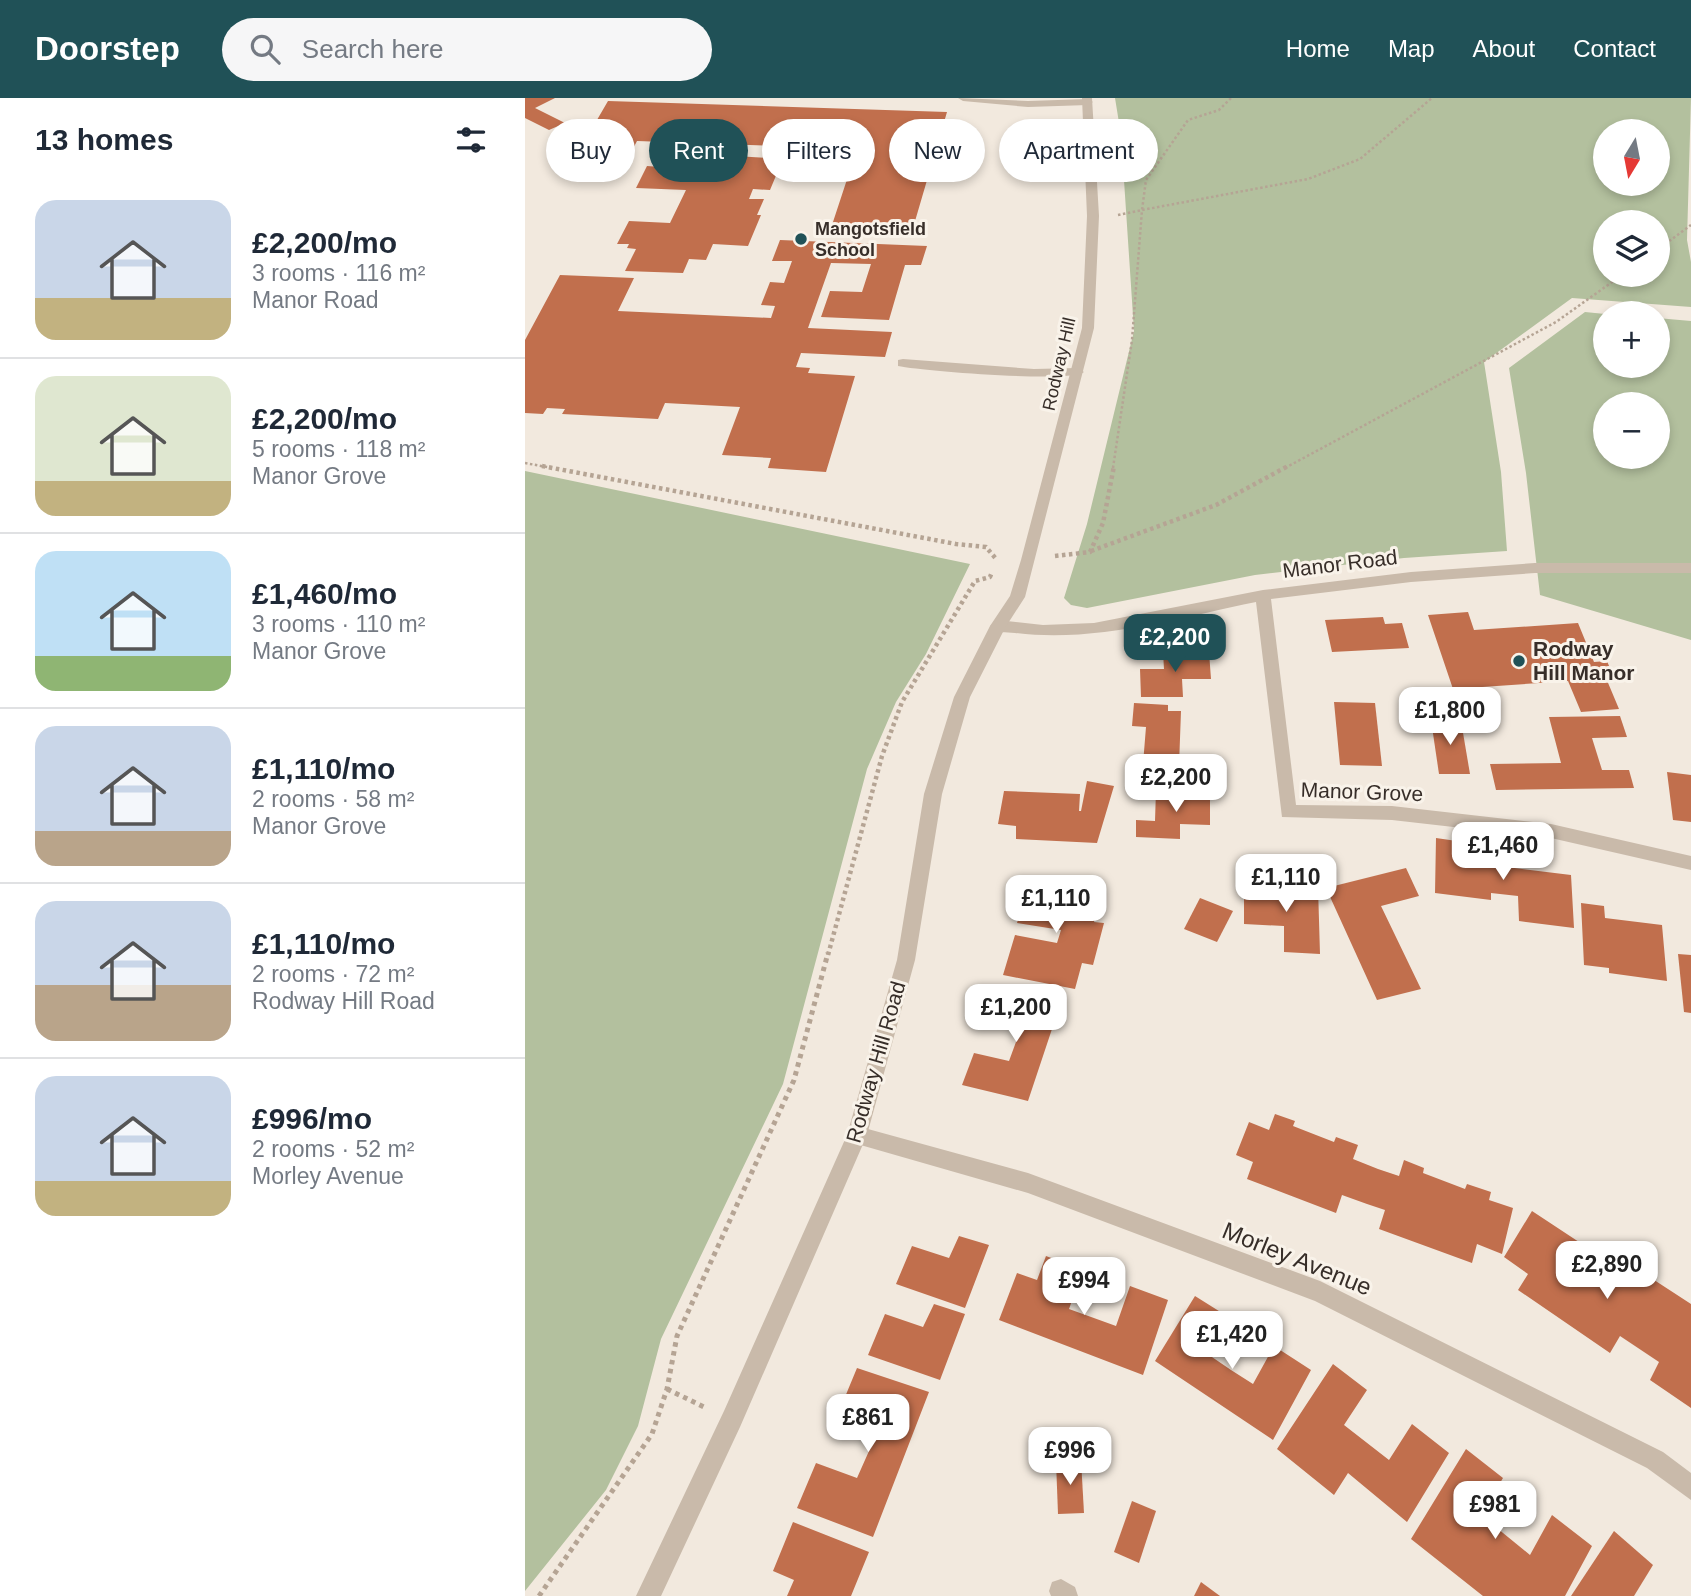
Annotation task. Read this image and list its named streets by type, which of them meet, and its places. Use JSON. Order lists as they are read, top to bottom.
{
  "streets": {
    "street": [
      "Rodway Hill",
      "Manor Road",
      "Manor Grove",
      "Rodway Hill Road",
      "Morley Avenue"
    ]
  },
  "crossings": [
    ["Rodway Hill", "Manor Road"],
    ["Rodway Hill", "Rodway Hill Road"],
    ["Manor Road", "Manor Grove"],
    ["Manor Road", "Rodway Hill Road"],
    ["Rodway Hill Road", "Morley Avenue"]
  ],
  "places": ["Mangotsfield School", "Rodway Hill Manor"],
  "north": "bottom",
  "page": {
    "header": "Doorstep",
    "search": "Search here",
    "nav": [
      "Home",
      "Map",
      "About",
      "Contact"
    ],
    "heading": "13 homes",
    "map_buttons": ["+", "−"],
    "chip": [
      "Buy",
      "Rent",
      "Filters",
      "New",
      "Apartment"
    ],
    "list": [
      {
        "name": "£2,200/mo",
        "note": "3 rooms · 116 m² · Manor Road"
      },
      {
        "name": "£2,200/mo",
        "note": "5 rooms · 118 m² · Manor Grove"
      },
      {
        "name": "£1,460/mo",
        "note": "3 rooms · 110 m² · Manor Grove"
      },
      {
        "name": "£1,110/mo",
        "note": "2 rooms · 58 m² · Manor Grove"
      },
      {
        "name": "£1,110/mo",
        "note": "2 rooms · 72 m² · Rodway Hill Road"
      },
      {
        "name": "£996/mo",
        "note": "2 rooms · 52 m² · Morley Avenue"
      }
    ],
    "price": [
      "£2,200",
      "£1,800",
      "£2,200",
      "£1,460",
      "£1,110",
      "£1,110",
      "£1,200",
      "£2,890",
      "£994",
      "£1,420",
      "£861",
      "£996",
      "£981"
    ]
  }
}
